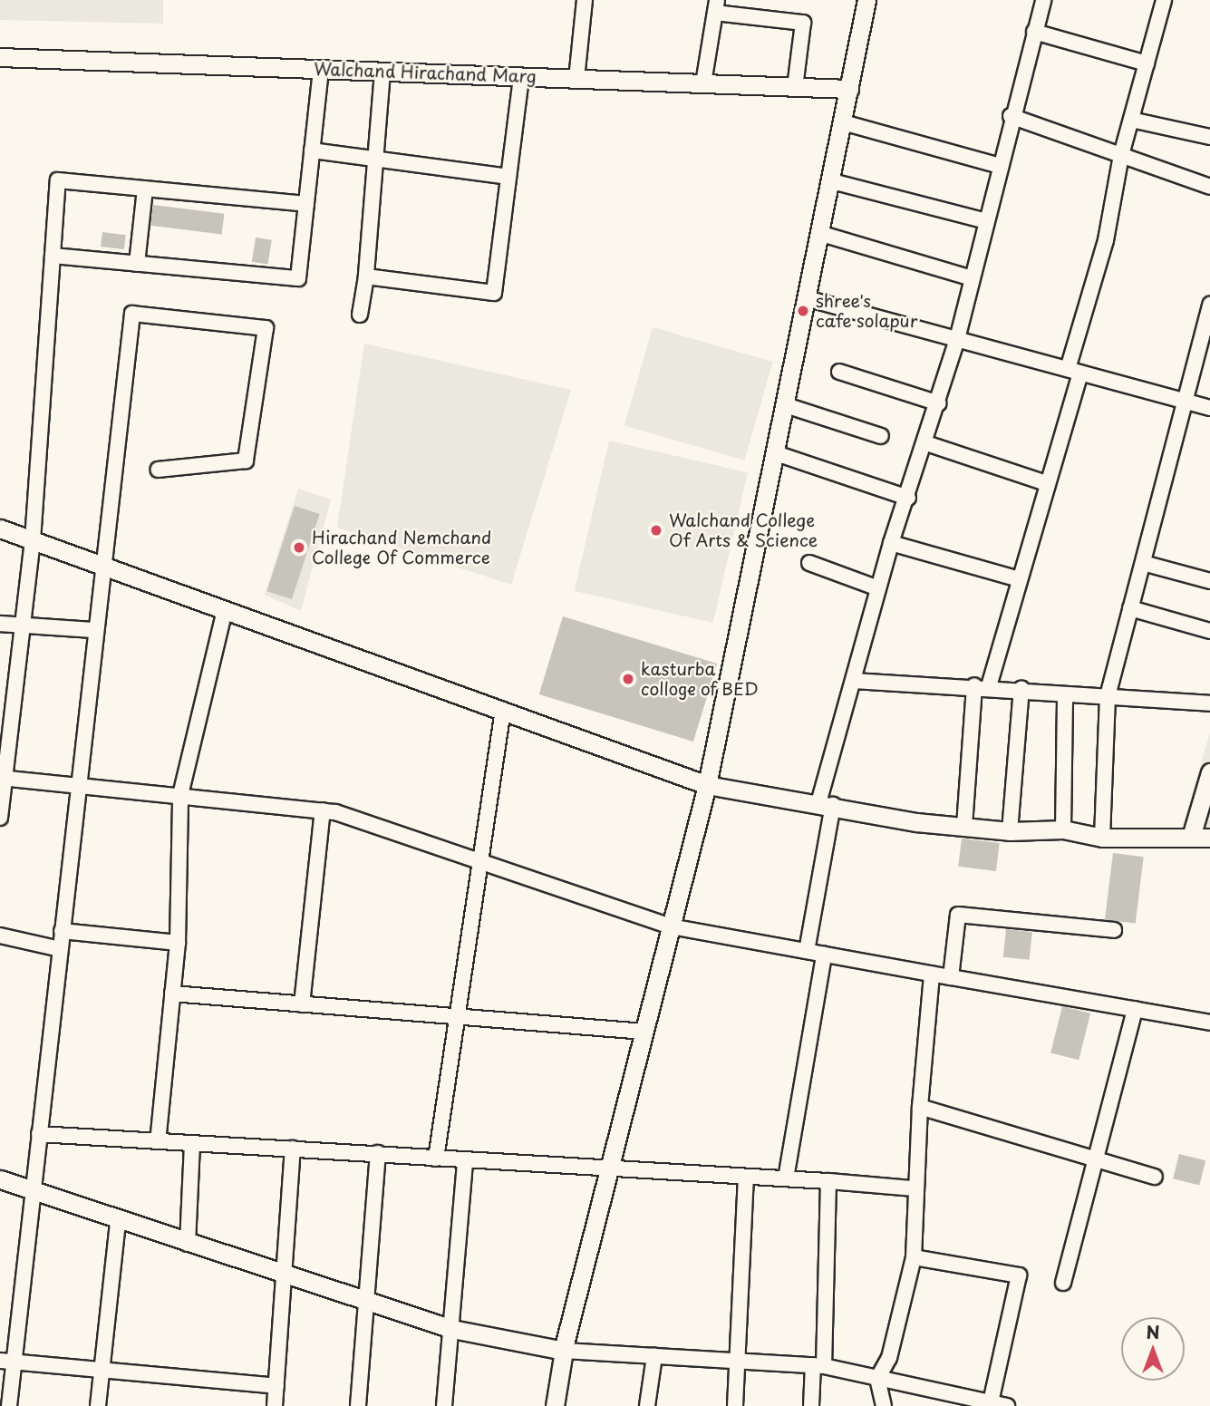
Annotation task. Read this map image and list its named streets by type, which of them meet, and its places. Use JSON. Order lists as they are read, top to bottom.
{
  "streets": {
    "street": ["Walchand Hirachand Marg"]
  },
  "places": [
    "shree's cafe solapur",
    "Walchand College Of Arts & Science",
    "Hirachand Nemchand College Of Commerce",
    "kasturba colloge of BED"
  ],
  "north": "top"
}
